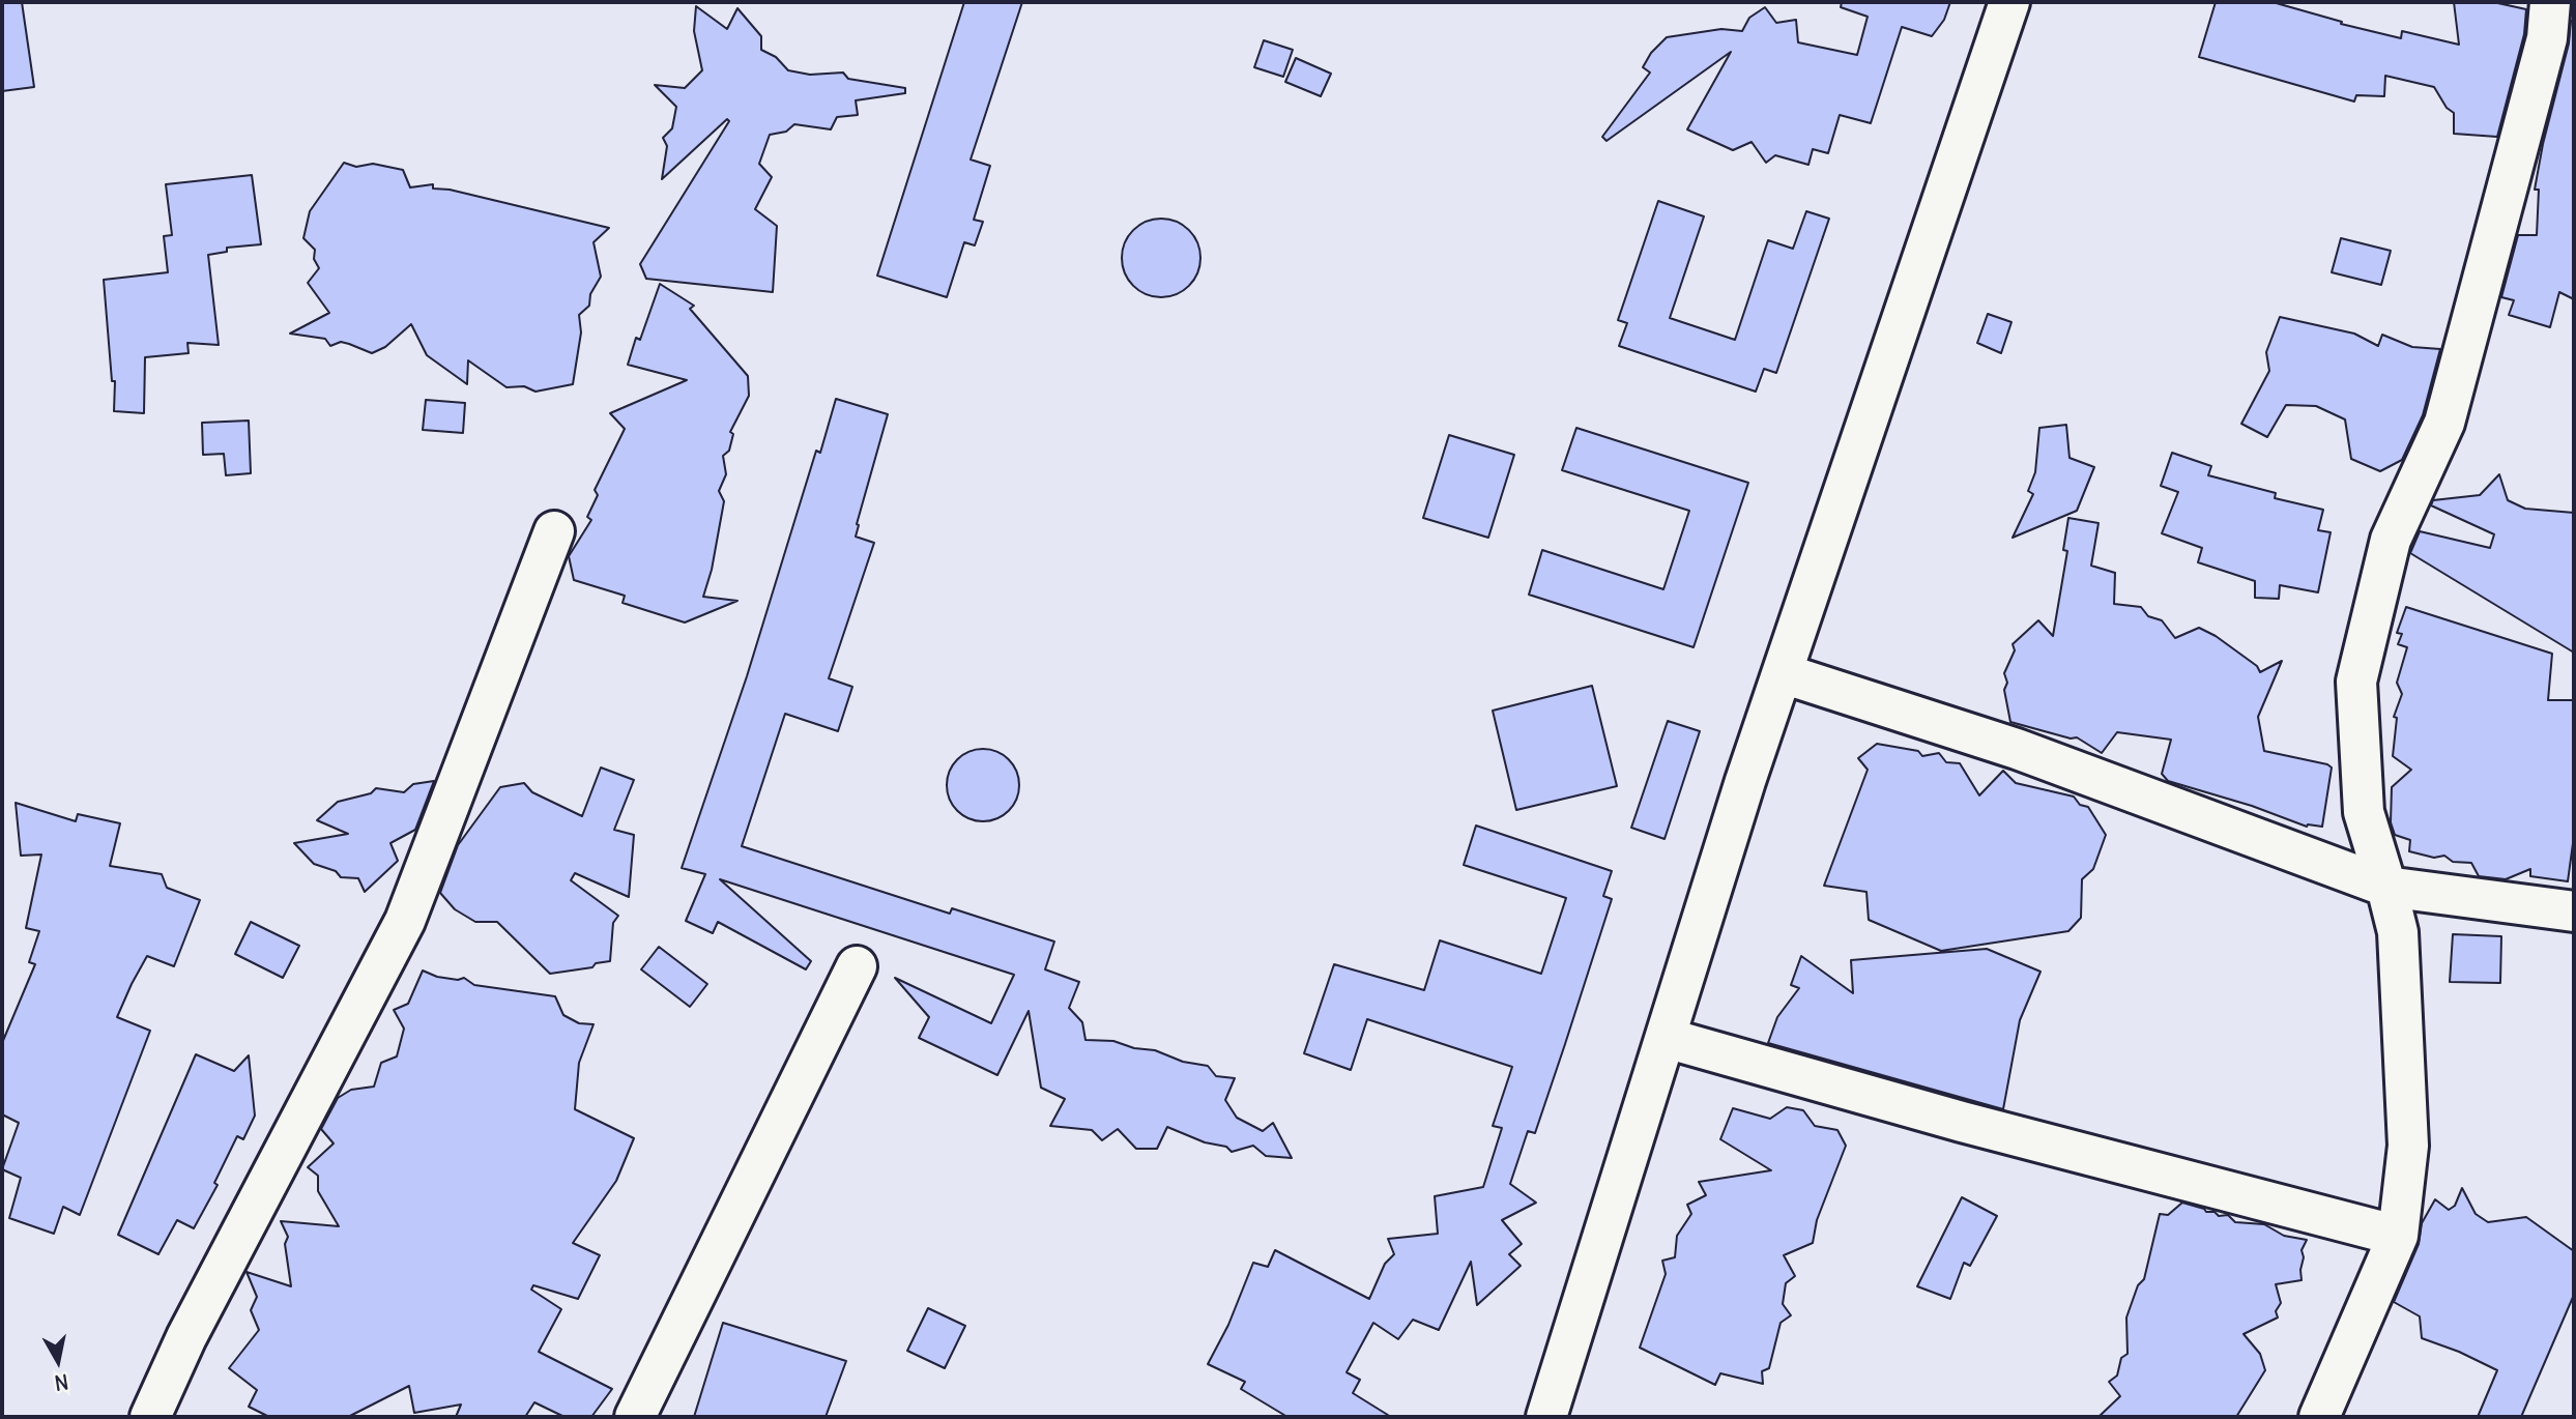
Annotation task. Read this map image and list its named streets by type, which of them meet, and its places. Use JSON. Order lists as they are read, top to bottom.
{
  "north": "bottom"
}
